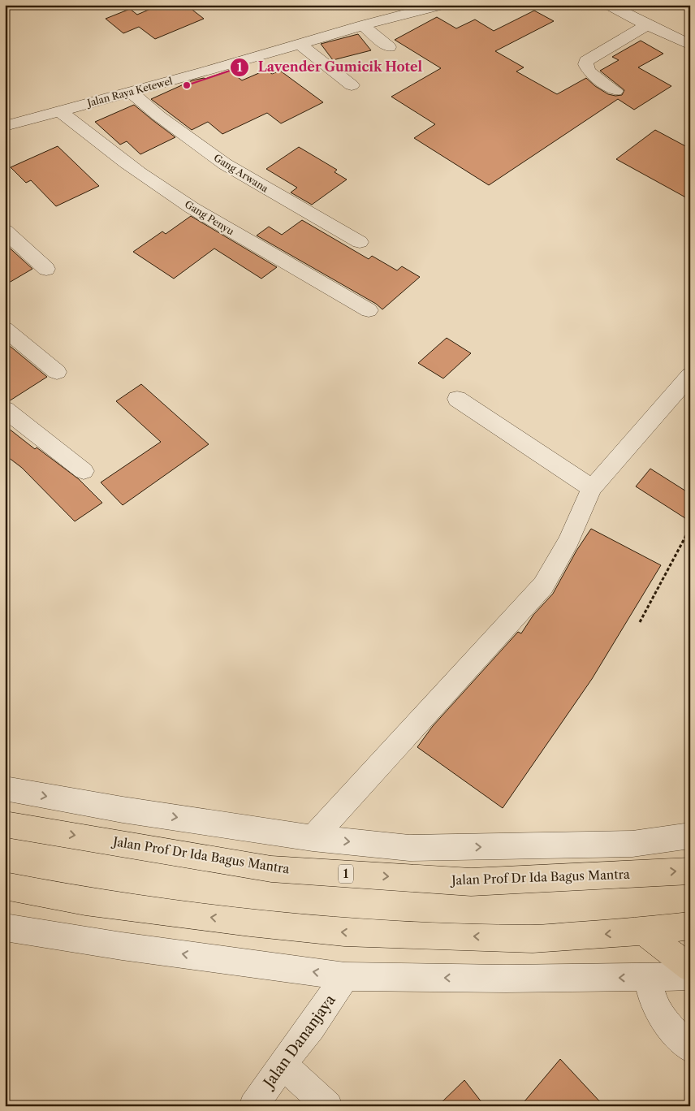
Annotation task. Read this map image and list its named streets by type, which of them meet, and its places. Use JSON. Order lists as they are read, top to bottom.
{
  "streets": {
    "highway": ["Jalan Prof Dr Ida Bagus Mantra", "1"],
    "street": [
      "Jalan Raya Ketewel",
      "Gang Arwana",
      "Gang Penyu",
      "Jalan Dananjaya"
    ]
  },
  "crossings": [
    ["Jalan Raya Ketewel", "Gang Arwana"],
    ["Jalan Raya Ketewel", "Gang Penyu"]
  ],
  "places": ["Lavender Gumicik Hotel"]
}
